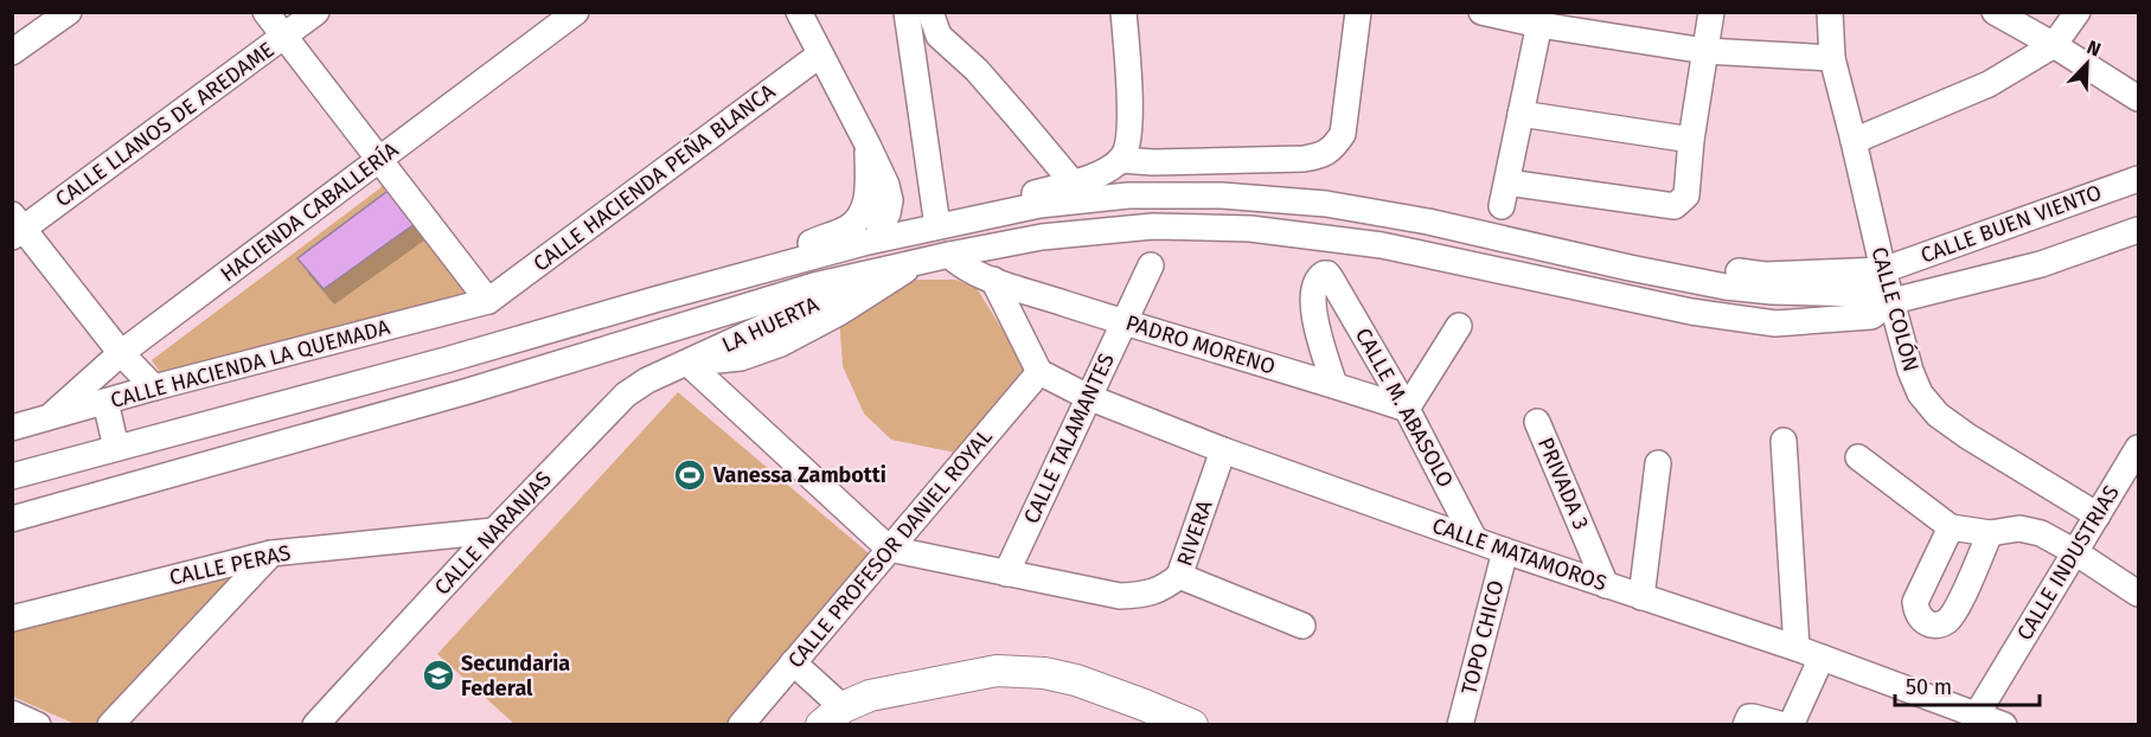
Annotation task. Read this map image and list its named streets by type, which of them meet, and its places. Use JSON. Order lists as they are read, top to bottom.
{
  "streets": {
    "street": [
      "CALLE LLANOS DE AREDAME",
      "CALLE HACIENDA PEÑA BLANCA",
      "HACIENDA CABALLERÍA",
      "CALLE BUEN VIENTO",
      "CALLE COLÓN",
      "LA HUERTA",
      "PADRO MORENO",
      "CALLE HACIENDA LA QUEMADA",
      "CALLE M. ABASOLO",
      "CALLE TALAMANTES",
      "PRIVADA 3",
      "CALLE NARANJAS",
      "RIVERA",
      "CALLE PROFESOR DANIEL ROYAL",
      "CALLE MATAMOROS",
      "CALLE INDUSTRIAS",
      "CALLE PERAS",
      "TOPO CHICO"
    ]
  },
  "crossings": [
    ["CALLE HACIENDA PEÑA BLANCA", "CALLE HACIENDA LA QUEMADA"],
    ["HACIENDA CABALLERÍA", "CALLE HACIENDA LA QUEMADA"],
    ["CALLE BUEN VIENTO", "CALLE COLÓN"],
    ["CALLE COLÓN", "CALLE INDUSTRIAS"],
    ["LA HUERTA", "CALLE NARANJAS"],
    ["PADRO MORENO", "CALLE M. ABASOLO"],
    ["PADRO MORENO", "CALLE TALAMANTES"],
    ["CALLE M. ABASOLO", "CALLE MATAMOROS"],
    ["CALLE TALAMANTES", "RIVERA"],
    ["CALLE TALAMANTES", "CALLE MATAMOROS"],
    ["PRIVADA 3", "CALLE MATAMOROS"],
    ["CALLE NARANJAS", "CALLE PERAS"],
    ["RIVERA", "CALLE MATAMOROS"],
    ["CALLE PROFESOR DANIEL ROYAL", "CALLE MATAMOROS"],
    ["CALLE MATAMOROS", "CALLE INDUSTRIAS"],
    ["CALLE MATAMOROS", "TOPO CHICO"]
  ],
  "places": {
    "sports": ["Vanessa Zambotti"],
    "school or university": ["Secundaria Federal"]
  },
  "scale_bar": "50 m",
  "north": "top right"
}
